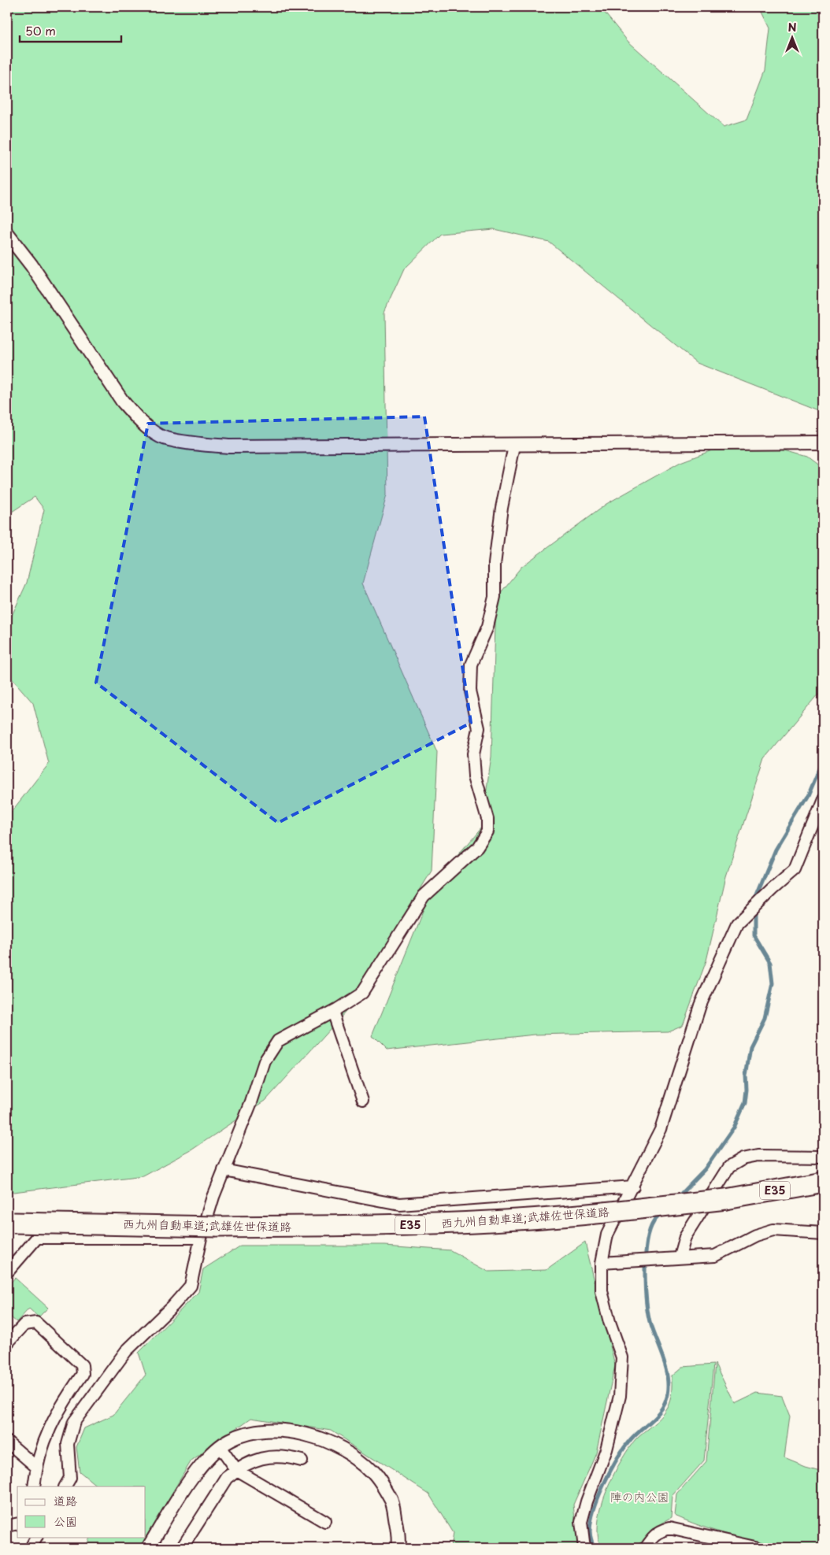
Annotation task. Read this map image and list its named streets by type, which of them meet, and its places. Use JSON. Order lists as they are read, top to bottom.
{
  "streets": {
    "highway": ["E35", "西九州自動車道;武雄佐世保道路"]
  },
  "parks": ["陣の内公園"],
  "legend": ["道路", "公園"],
  "scale_bar": "50 m",
  "north": "top"
}
